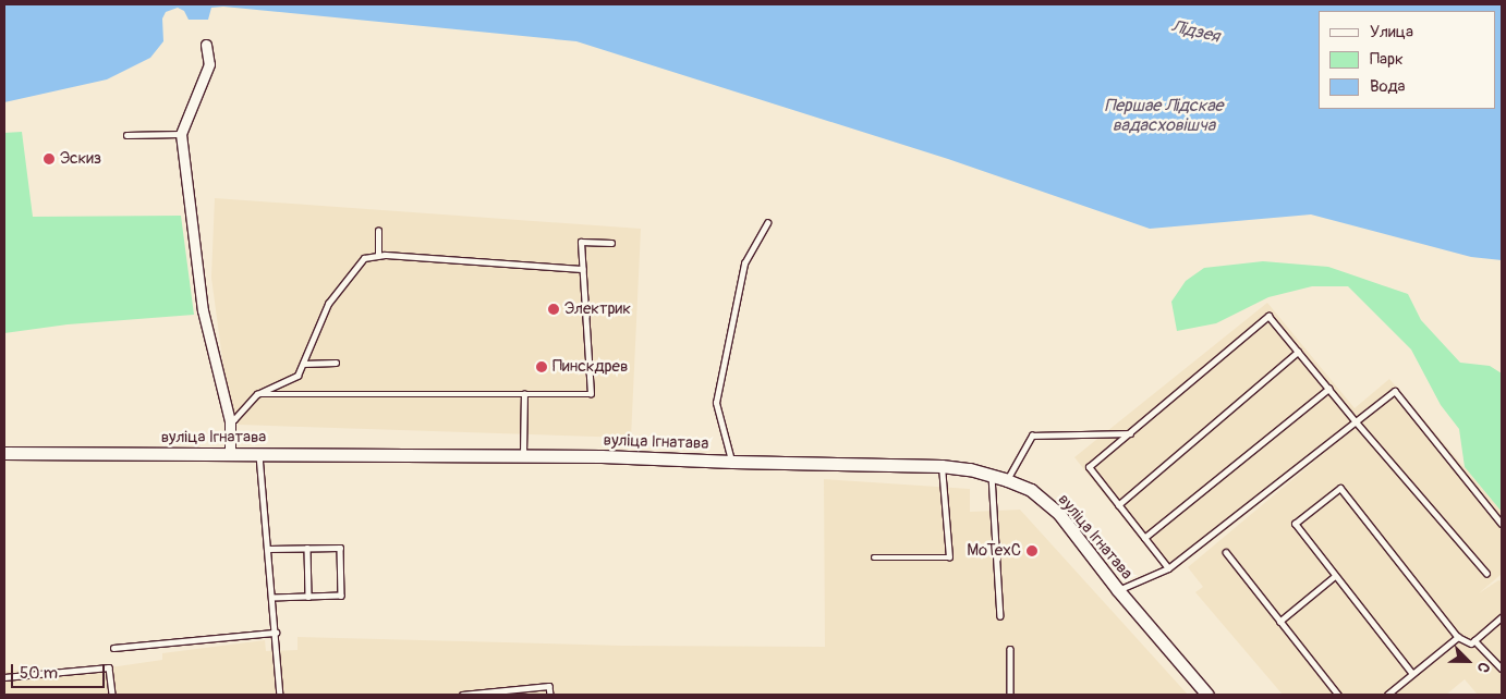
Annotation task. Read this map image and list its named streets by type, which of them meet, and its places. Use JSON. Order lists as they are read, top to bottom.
{
  "streets": {
    "street": ["вуліца Ігнатава"]
  },
  "water": ["Лідзея", "Першае Лідскае вадасховішча"],
  "places": [
    "Эскиз",
    "Электрик",
    "Пинскдрев",
    "MoTexC"
  ],
  "legend": ["Улица", "Парк", "Вода"],
  "scale_bar": "50 m",
  "north": "bottom right"
}
